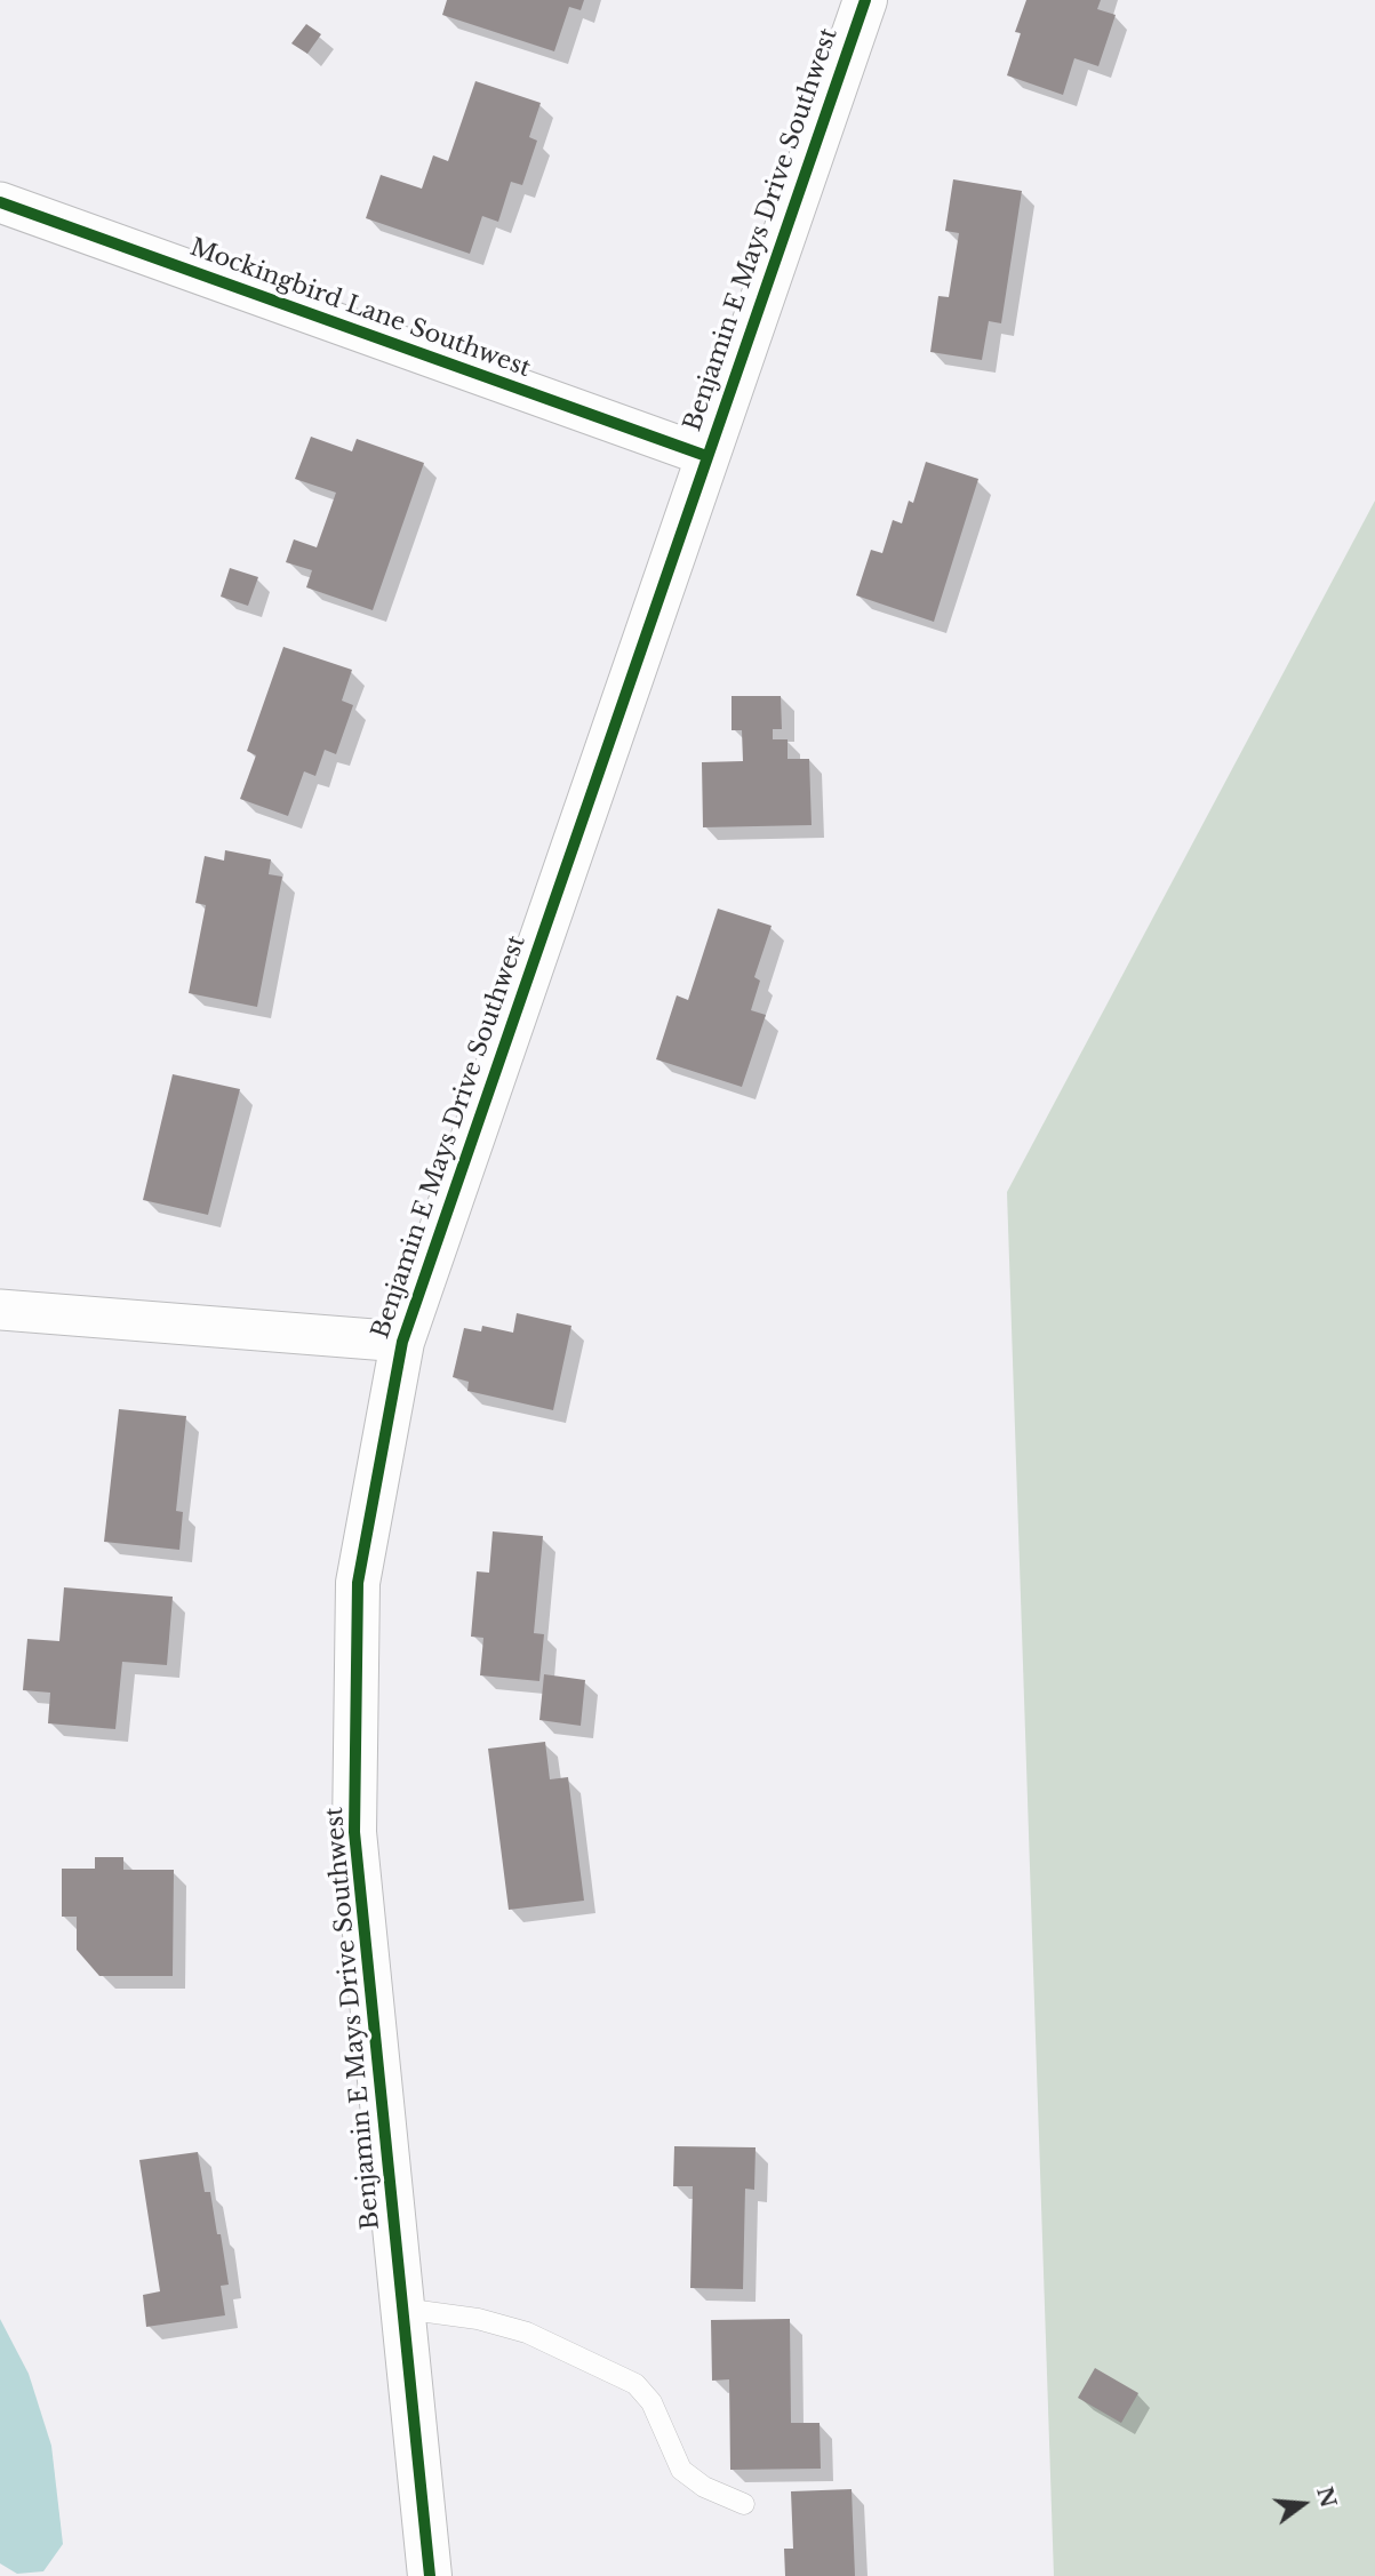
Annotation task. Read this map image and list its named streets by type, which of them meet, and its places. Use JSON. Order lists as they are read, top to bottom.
{
  "streets": {
    "street": ["Benjamin E Mays Drive Southwest", "Mockingbird Lane Southwest"]
  },
  "crossings": [
    ["Benjamin E Mays Drive Southwest", "Mockingbird Lane Southwest"]
  ],
  "north": "right"
}
